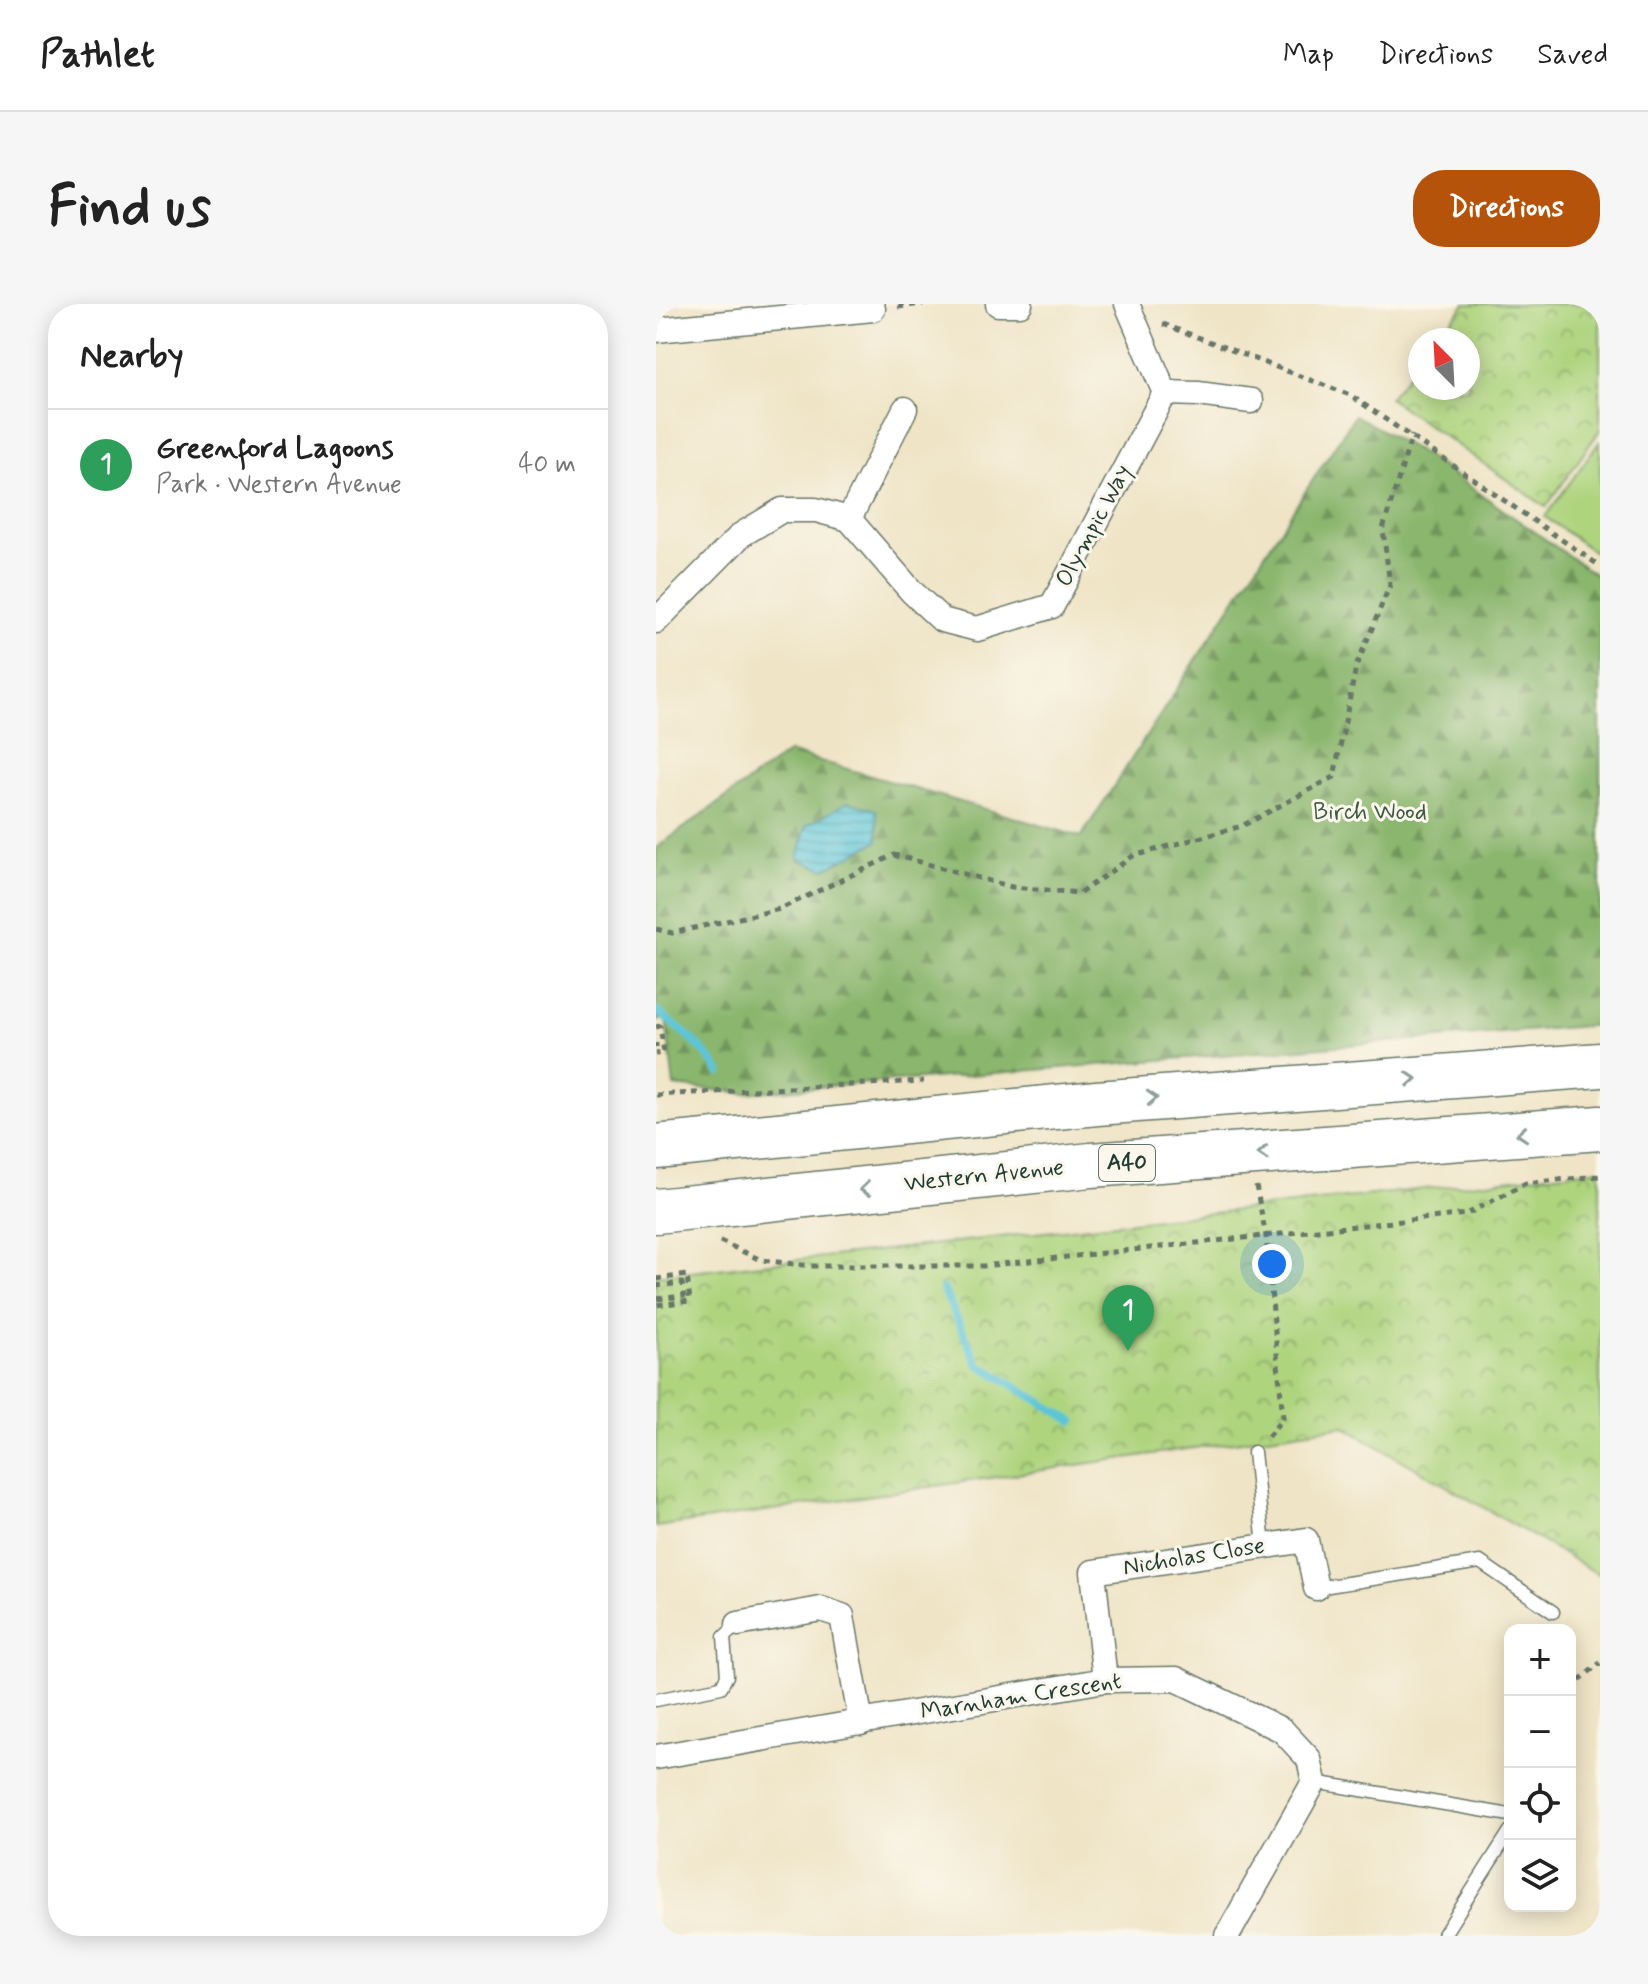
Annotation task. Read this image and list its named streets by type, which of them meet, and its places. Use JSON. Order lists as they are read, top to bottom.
{
  "streets": {
    "highway": ["A40", "Western Avenue"],
    "street": ["Olympic Way", "Nicholas Close", "Marnham Crescent"]
  },
  "crossings": [
    ["Nicholas Close", "Marnham Crescent"]
  ],
  "parks": ["Birch Wood"],
  "north": "top left",
  "page": {
    "header": "Pathlet",
    "nav": ["Map", "Directions", "Saved"],
    "buttons": "Directions",
    "title": "Find us",
    "heading": "Nearby",
    "list": [
      {
        "mark": "1",
        "name": "Greenford Lagoons",
        "note": "Park · Western Avenue",
        "value": "40 m"
      }
    ],
    "pins": "1",
    "map_buttons": ["+", "−"]
  }
}
